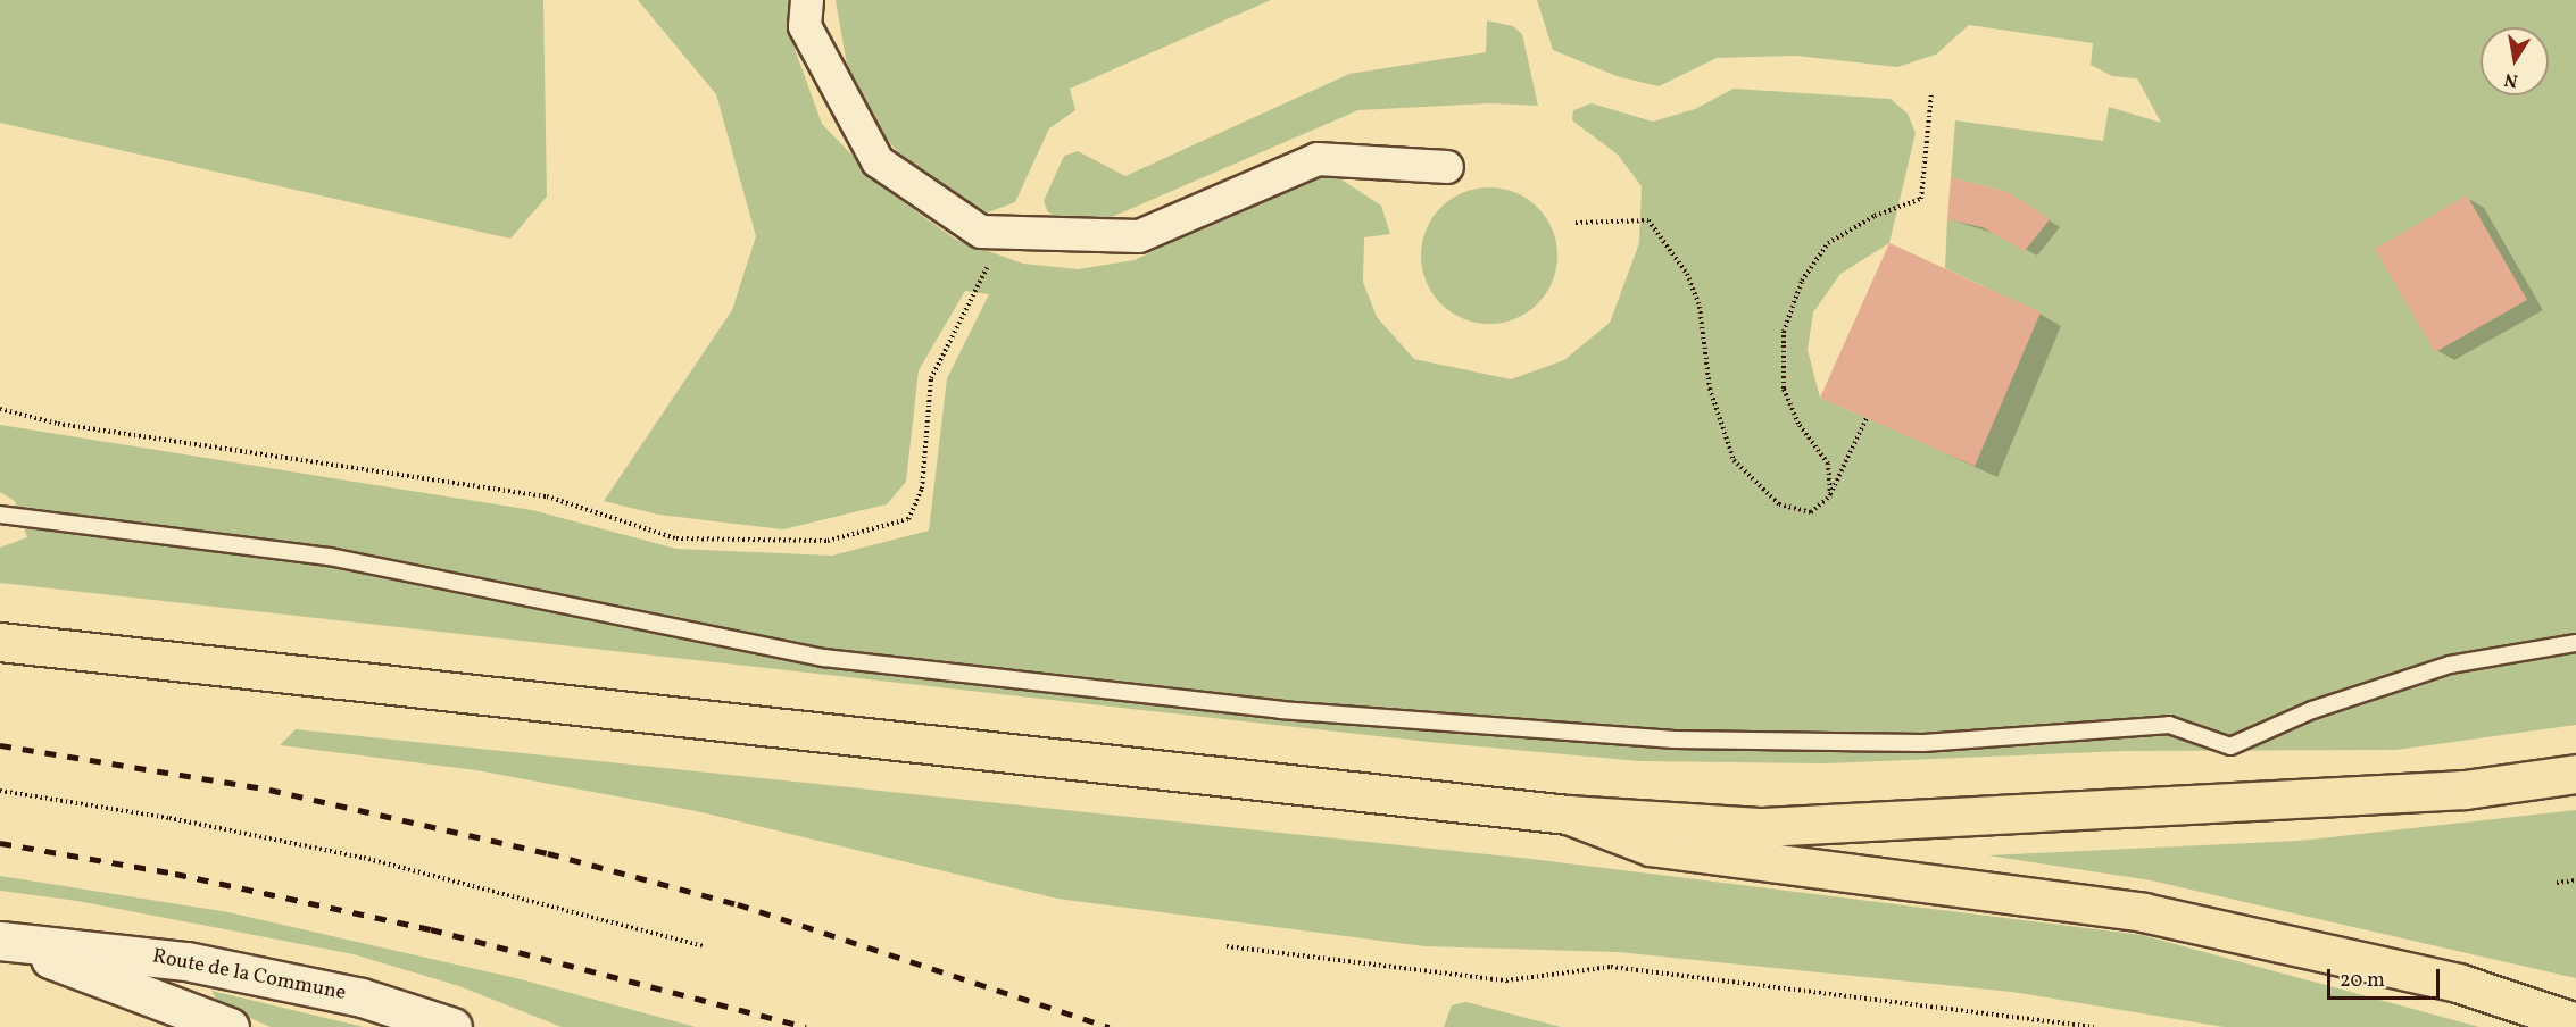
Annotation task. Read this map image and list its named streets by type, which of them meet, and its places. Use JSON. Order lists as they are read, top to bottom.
{
  "streets": {
    "main road": ["Route de la Commune"]
  },
  "scale_bar": "20 m",
  "north": "bottom"
}
